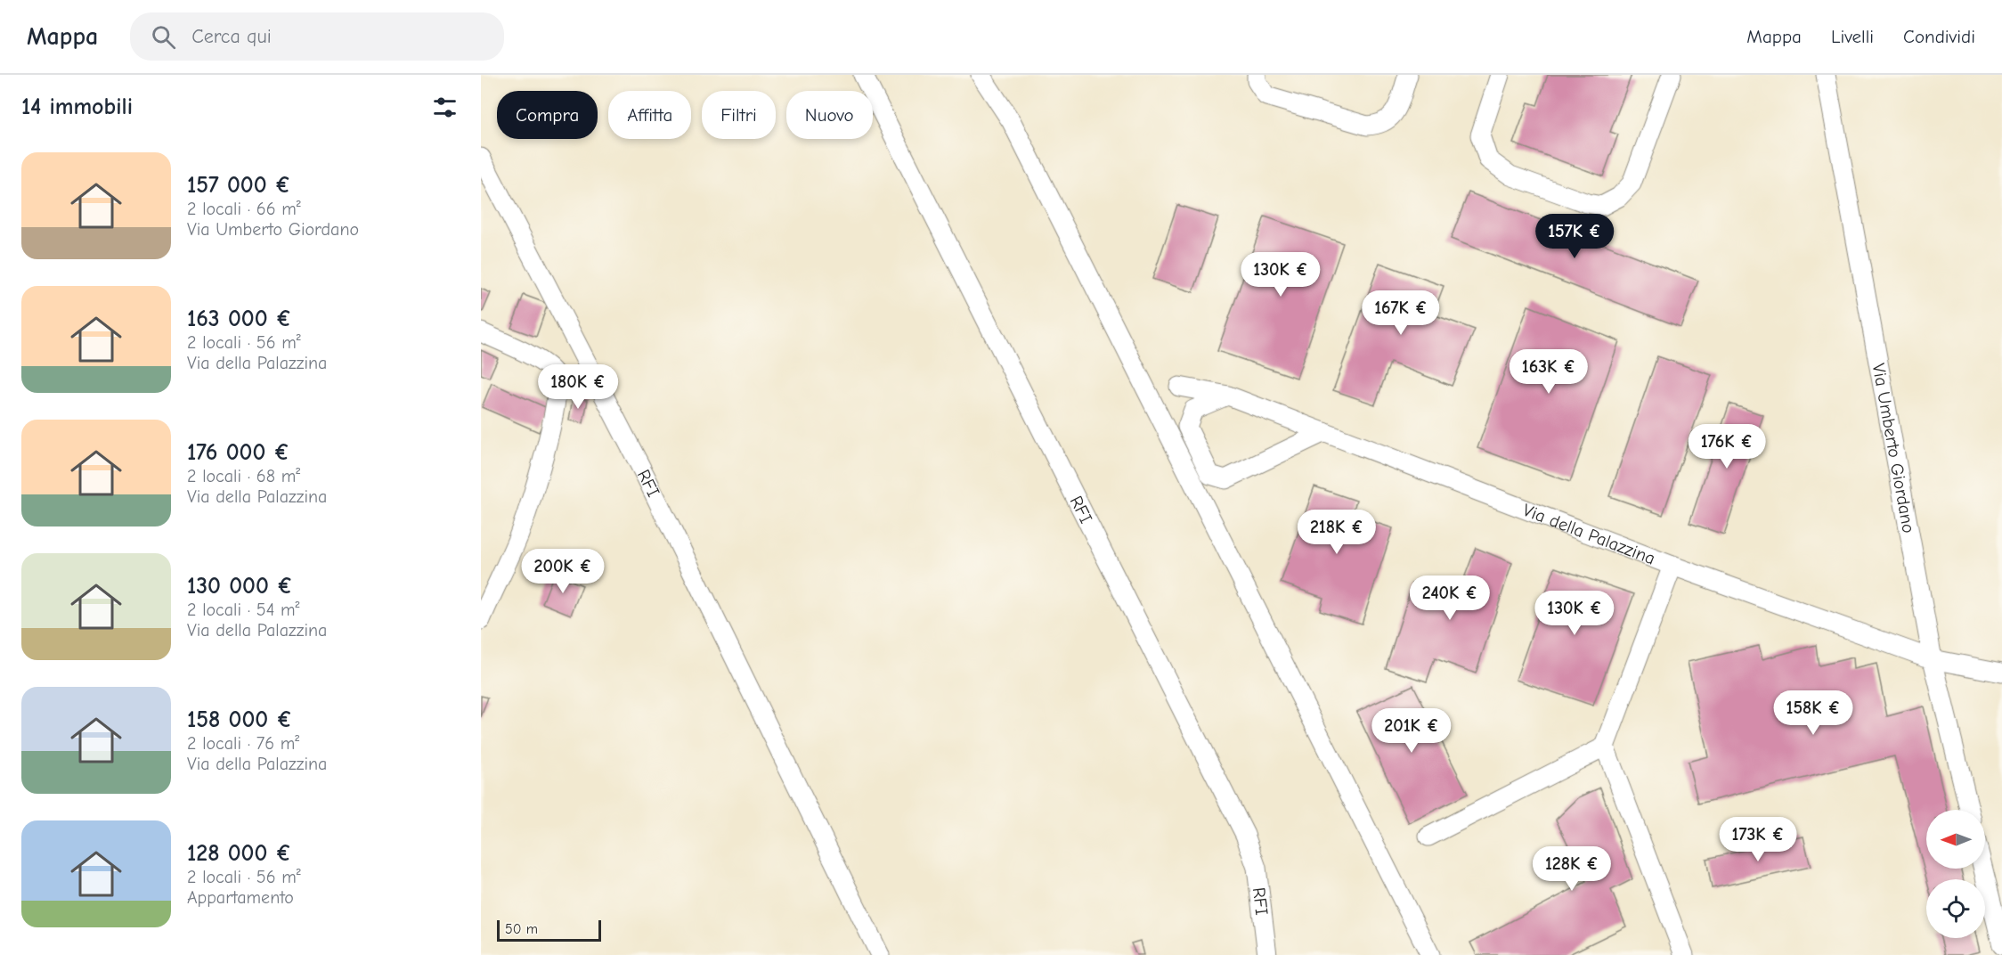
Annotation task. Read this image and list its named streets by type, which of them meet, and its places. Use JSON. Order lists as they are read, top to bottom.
{
  "streets": {
    "street": ["Via Umberto Giordano", "RFI", "Via della Palazzina"]
  },
  "crossings": [
    ["Via Umberto Giordano", "Via della Palazzina"]
  ],
  "scale_bar": "50 m",
  "north": "left",
  "page": {
    "header": "Mappa",
    "search": "Cerca qui",
    "nav": ["Mappa", "Livelli", "Condividi"],
    "heading": "14 immobili",
    "chip": [
      "Compra",
      "Affitta",
      "Filtri",
      "Nuovo"
    ],
    "list": [
      {
        "name": "157 000 €",
        "note": "2 locali · 66 m² · Via Umberto Giordano"
      },
      {
        "name": "163 000 €",
        "note": "2 locali · 56 m² · Via della Palazzina"
      },
      {
        "name": "176 000 €",
        "note": "2 locali · 68 m² · Via della Palazzina"
      },
      {
        "name": "130 000 €",
        "note": "2 locali · 54 m² · Via della Palazzina"
      },
      {
        "name": "158 000 €",
        "note": "2 locali · 76 m² · Via della Palazzina"
      },
      {
        "name": "128 000 €",
        "note": "2 locali · 56 m² · Appartamento"
      }
    ],
    "price": [
      "157K €",
      "130K €",
      "167K €",
      "163K €",
      "180K €",
      "176K €",
      "218K €",
      "200K €",
      "240K €",
      "130K €",
      "158K €",
      "201K €",
      "173K €",
      "128K €"
    ],
    "scale": "50 m"
  }
}
